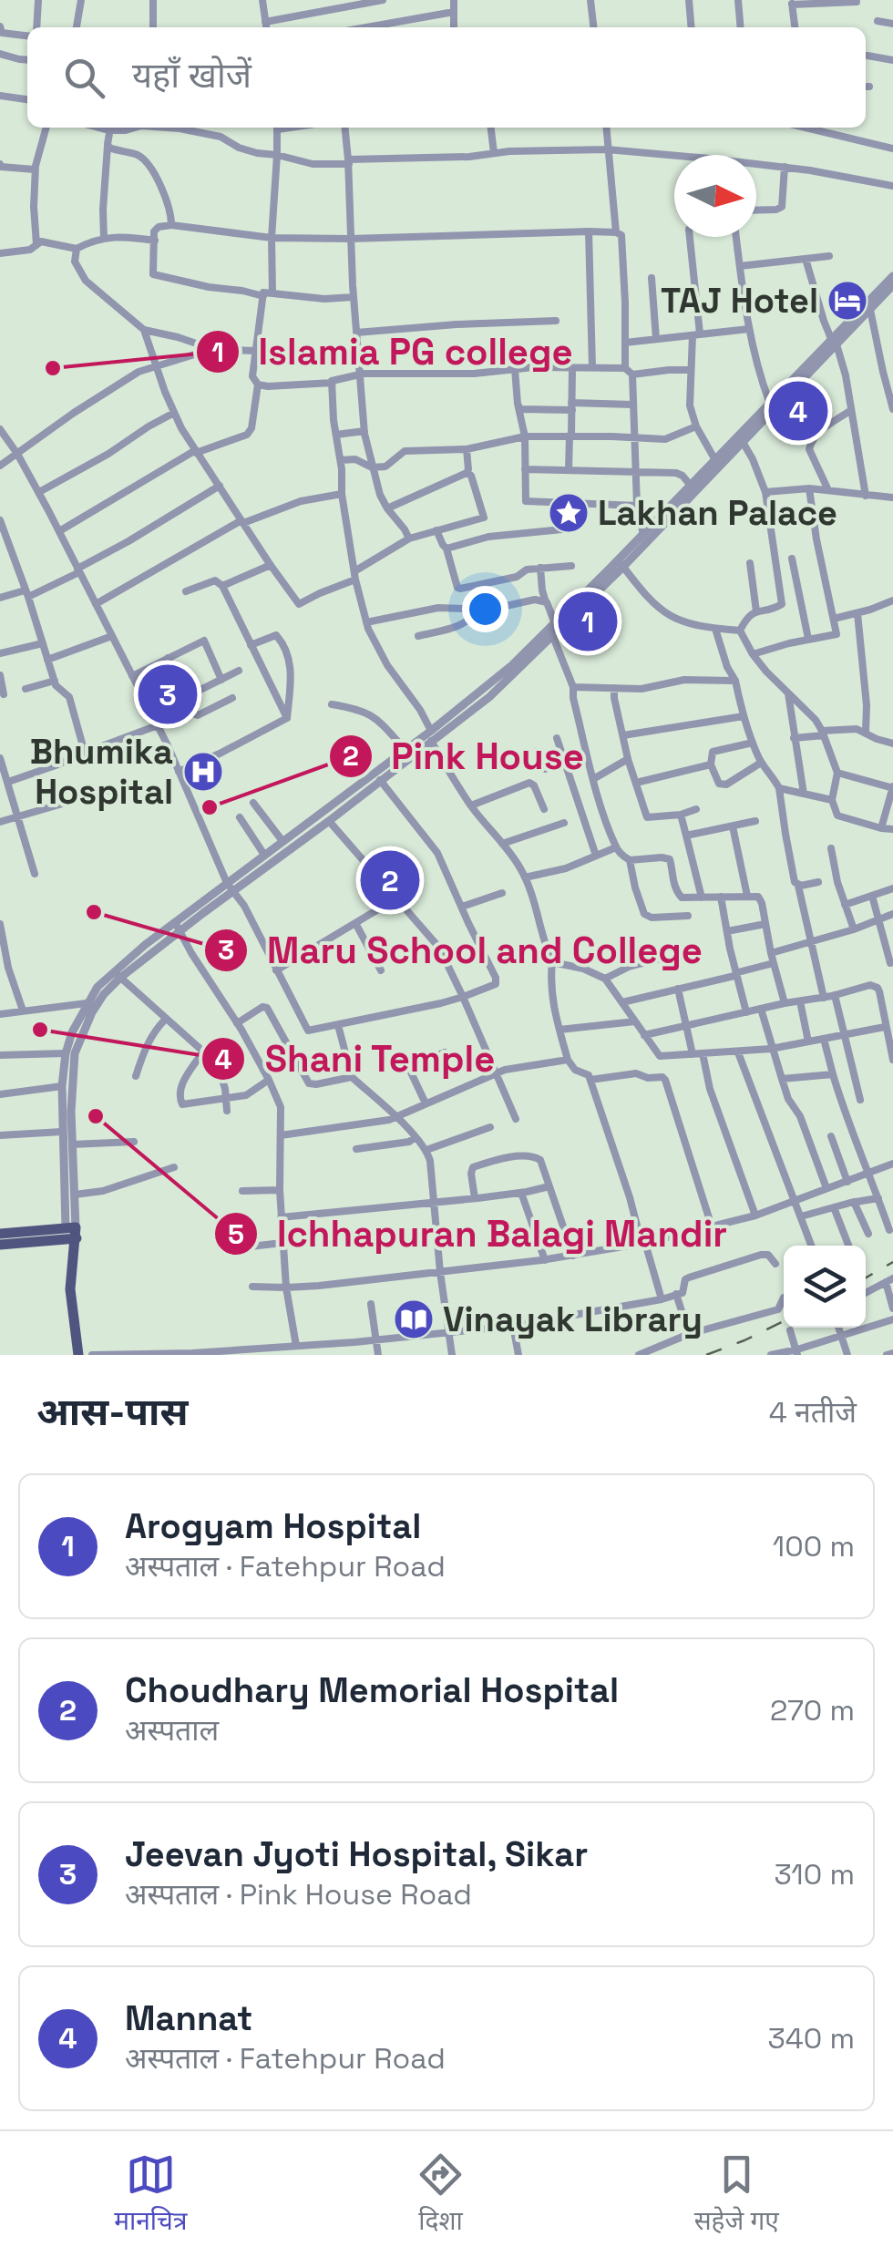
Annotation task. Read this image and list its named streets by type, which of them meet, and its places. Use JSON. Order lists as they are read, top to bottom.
{
  "places": {
    "hotel": ["TAJ Hotel"],
    "other": [
      "Islamia PG college",
      "Pink House",
      "Maru School and College",
      "Shani Temple",
      "Ichhapuran Balagi Mandir"
    ],
    "place": ["Lakhan Palace"],
    "hospital": ["Bhumika Hospital"],
    "library": ["Vinayak Library"]
  },
  "north": "right",
  "page": {
    "search": "यहाँ खोजें",
    "pins": [
      "4",
      "1",
      "3",
      "2"
    ],
    "heading": ["आस-पास", "4 नतीजे"],
    "list": [
      {
        "mark": "1",
        "name": "Arogyam Hospital",
        "note": "अस्पताल · Fatehpur Road",
        "value": "100 m"
      },
      {
        "mark": "2",
        "name": "Choudhary Memorial Hospital",
        "note": "अस्पताल",
        "value": "270 m"
      },
      {
        "mark": "3",
        "name": "Jeevan Jyoti Hospital, Sikar",
        "note": "अस्पताल · Pink House Road",
        "value": "310 m"
      },
      {
        "mark": "4",
        "name": "Mannat",
        "note": "अस्पताल · Fatehpur Road",
        "value": "340 m"
      }
    ],
    "nav": ["मानचित्र", "दिशा", "सहेजे गए"]
  }
}
